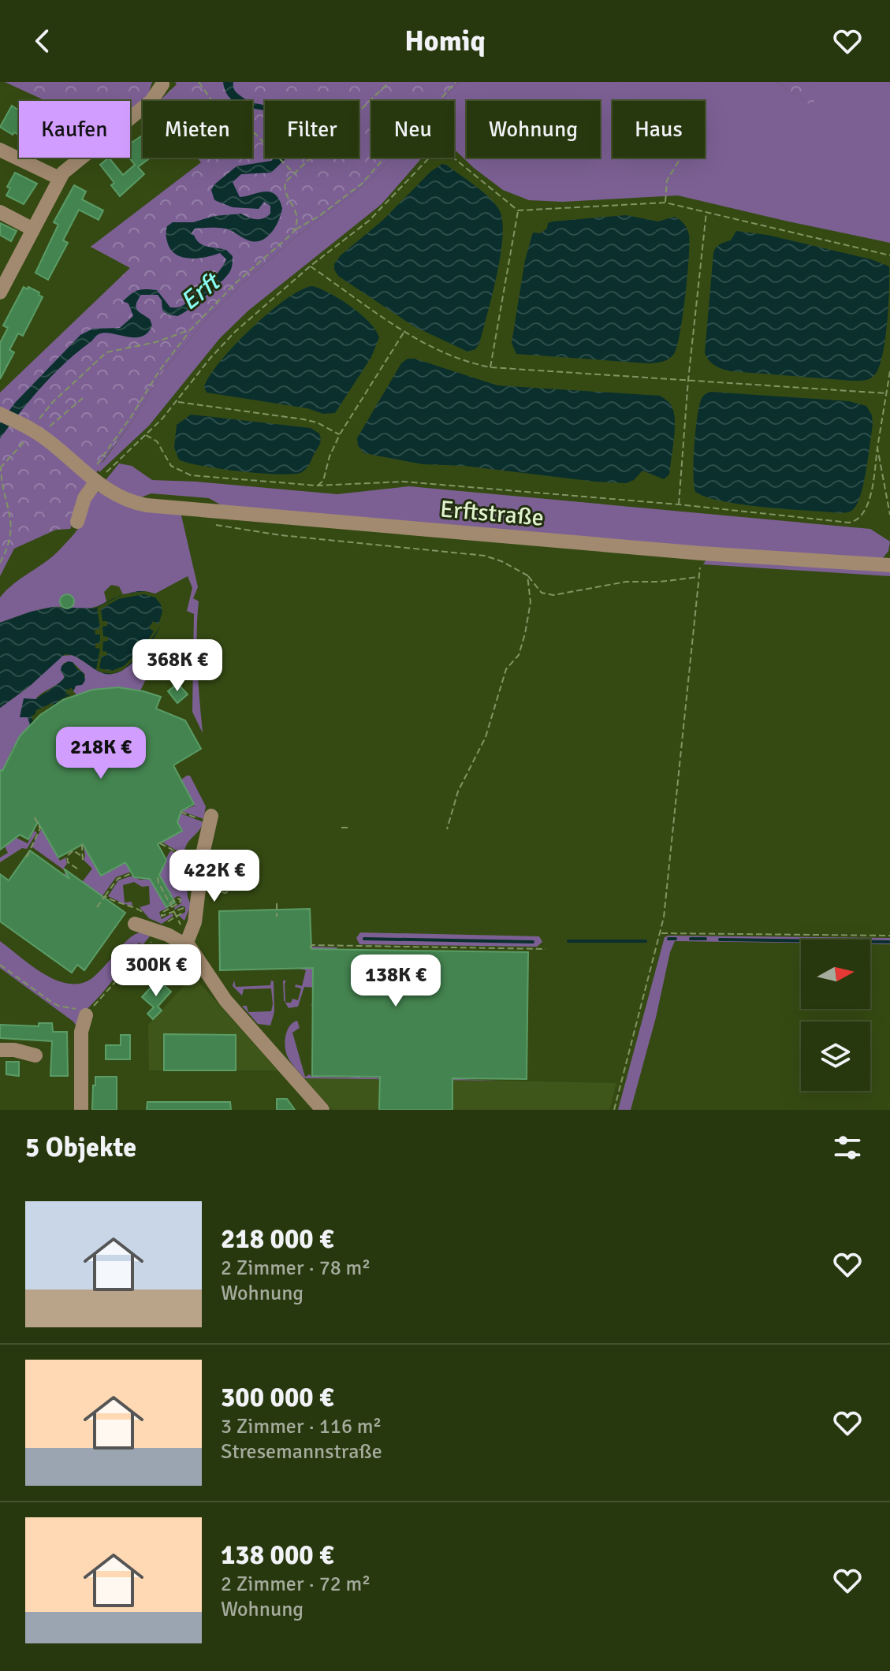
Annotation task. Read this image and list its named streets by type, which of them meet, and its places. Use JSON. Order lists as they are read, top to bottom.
{
  "streets": {
    "street": ["Erftstraße"]
  },
  "water": ["Erft"],
  "north": "right",
  "page": {
    "header": "Homiq",
    "chip": [
      "Kaufen",
      "Mieten",
      "Filter",
      "Neu",
      "Wohnung",
      "Haus"
    ],
    "price": [
      "368K €",
      "218K €",
      "422K €",
      "300K €",
      "138K €"
    ],
    "heading": "5 Objekte",
    "list": [
      {
        "name": "218 000 €",
        "note": "2 Zimmer · 78 m² · Wohnung"
      },
      {
        "name": "300 000 €",
        "note": "3 Zimmer · 116 m² · Stresemannstraße"
      },
      {
        "name": "138 000 €",
        "note": "2 Zimmer · 72 m² · Wohnung"
      }
    ]
  }
}
